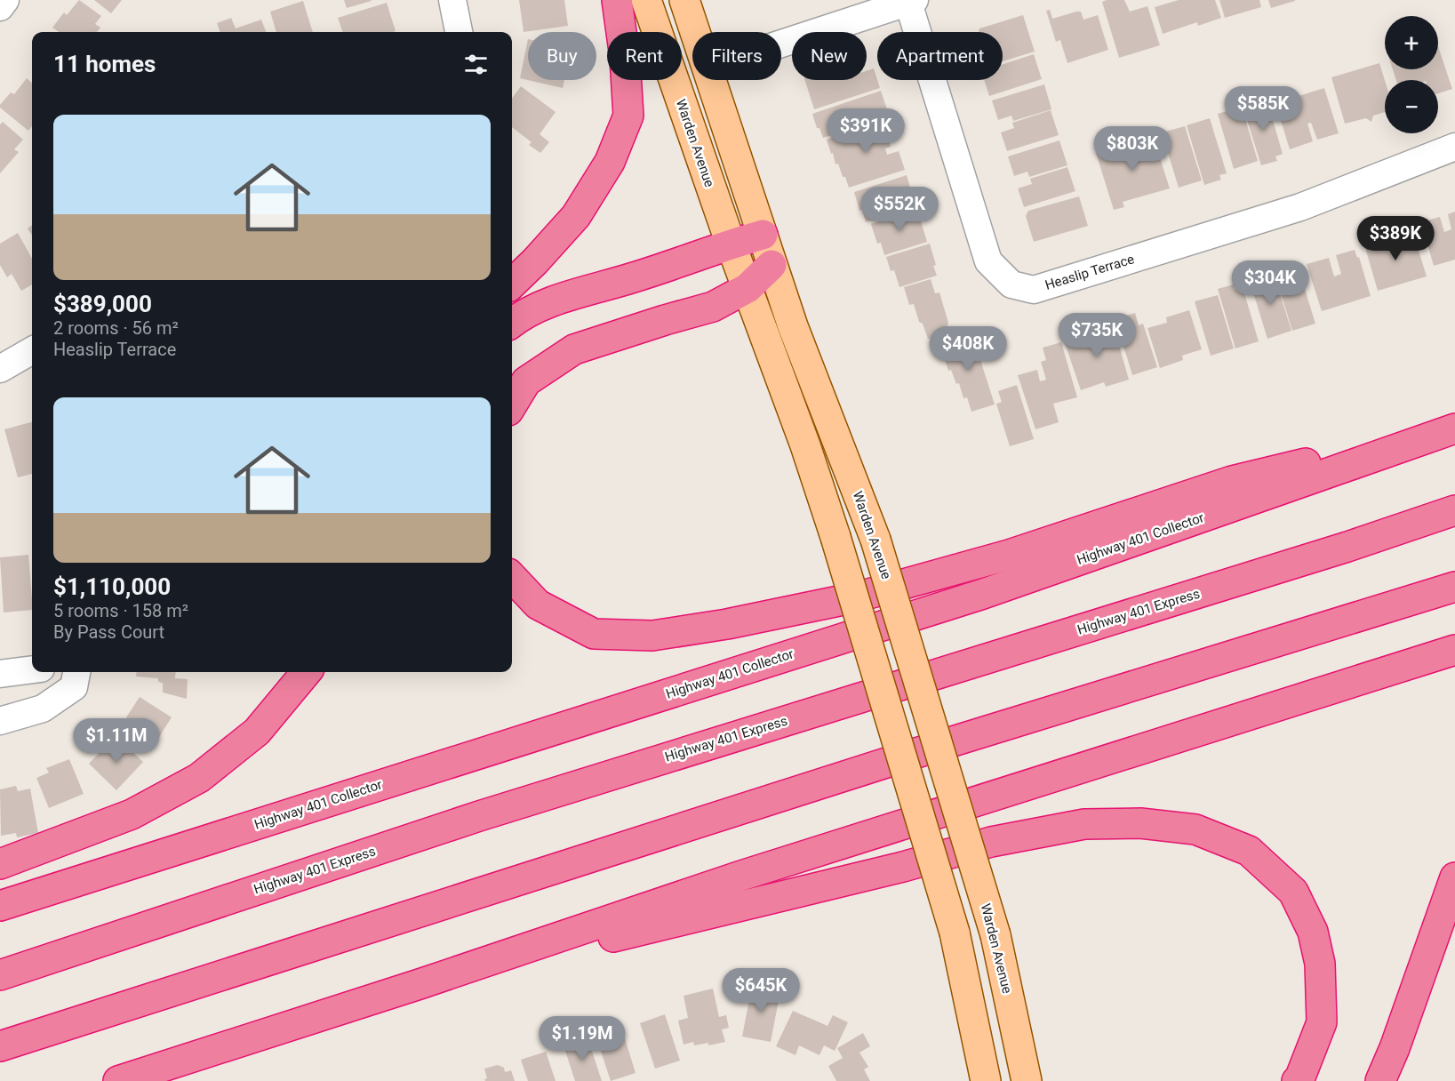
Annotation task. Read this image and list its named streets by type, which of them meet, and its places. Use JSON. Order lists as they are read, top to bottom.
{
  "streets": {
    "highway": ["Highway 401 Collector", "Highway 401 Express"],
    "main road": ["Warden Avenue"],
    "street": ["Heaslip Terrace"]
  },
  "page": {
    "map_buttons": ["+", "−"],
    "chip": [
      "Buy",
      "Rent",
      "Filters",
      "New",
      "Apartment"
    ],
    "heading": "11 homes",
    "price": [
      "$585K",
      "$391K",
      "$803K",
      "$552K",
      "$389K",
      "$304K",
      "$735K",
      "$408K",
      "$1.11M",
      "$645K",
      "$1.19M"
    ],
    "list": [
      {
        "name": "$389,000",
        "note": "2 rooms · 56 m² · Heaslip Terrace"
      },
      {
        "name": "$1,110,000",
        "note": "5 rooms · 158 m² · By Pass Court"
      }
    ]
  }
}
